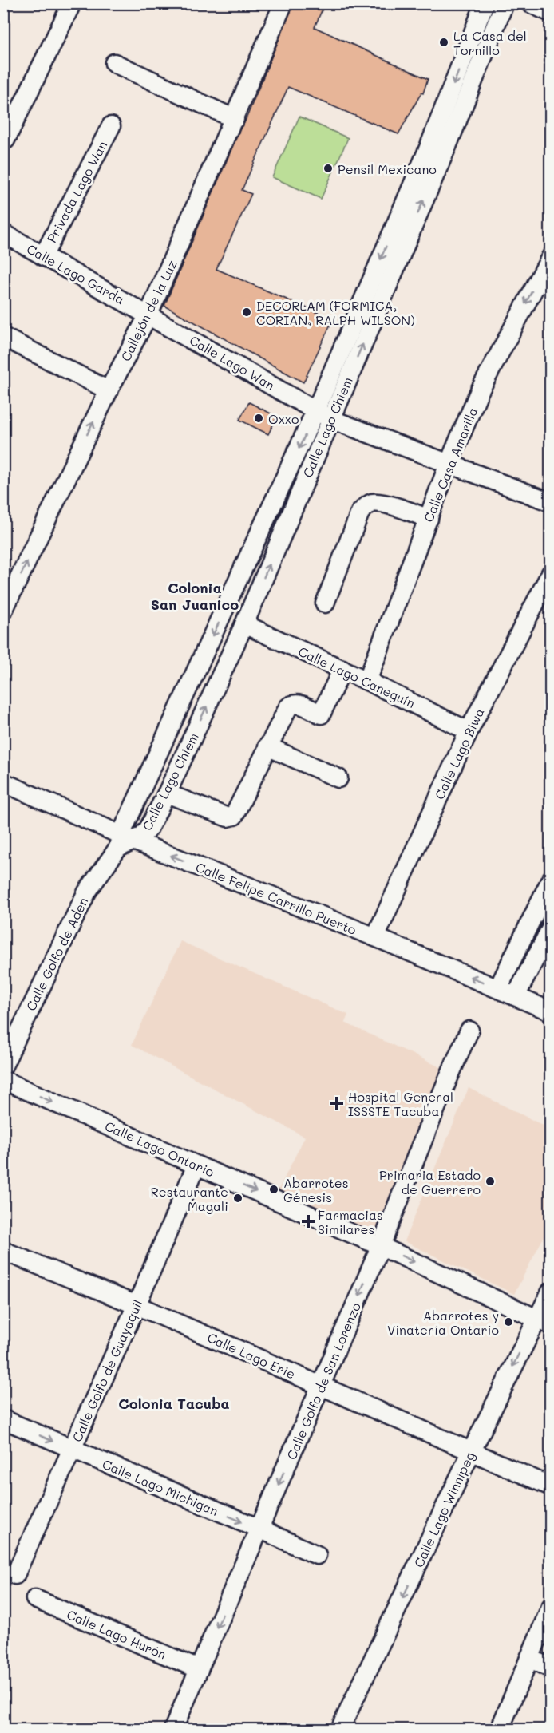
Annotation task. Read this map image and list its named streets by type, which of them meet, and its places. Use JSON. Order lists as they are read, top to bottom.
{
  "streets": {
    "street": [
      "Privada Lago Wan",
      "Calle Lago Garda",
      "Callejón de la Luz",
      "Calle Lago Wan",
      "Calle Lago Chiem",
      "Calle Casa Amarilla",
      "Calle Lago Caneguín",
      "Calle Lago Biwa",
      "Calle Felipe Carrillo Puerto",
      "Calle Golfo de Aden",
      "Calle Lago Ontario",
      "Calle Lago Erie",
      "Calle Golfo de Guayaquil",
      "Calle Golfo de San Lorenzo",
      "Calle Lago Michigan",
      "Calle Lago Winnipeg",
      "Calle Lago Hurón"
    ]
  },
  "crossings": [
    ["Privada Lago Wan", "Calle Lago Garda"],
    ["Calle Lago Garda", "Callejón de la Luz"],
    ["Calle Lago Garda", "Calle Lago Wan"],
    ["Callejón de la Luz", "Calle Lago Wan"],
    ["Calle Lago Wan", "Calle Lago Chiem"],
    ["Calle Lago Wan", "Calle Casa Amarilla"],
    ["Calle Lago Chiem", "Calle Lago Caneguín"],
    ["Calle Lago Chiem", "Calle Felipe Carrillo Puerto"],
    ["Calle Lago Chiem", "Calle Golfo de Aden"],
    ["Calle Casa Amarilla", "Calle Lago Caneguín"],
    ["Calle Lago Caneguín", "Calle Lago Biwa"],
    ["Calle Lago Biwa", "Calle Felipe Carrillo Puerto"],
    ["Calle Felipe Carrillo Puerto", "Calle Golfo de Aden"],
    ["Calle Lago Ontario", "Calle Golfo de Guayaquil"],
    ["Calle Lago Ontario", "Calle Golfo de San Lorenzo"],
    ["Calle Lago Ontario", "Calle Lago Winnipeg"],
    ["Calle Lago Erie", "Calle Golfo de Guayaquil"],
    ["Calle Lago Erie", "Calle Golfo de San Lorenzo"],
    ["Calle Lago Erie", "Calle Lago Winnipeg"],
    ["Calle Golfo de Guayaquil", "Calle Lago Michigan"],
    ["Calle Golfo de San Lorenzo", "Calle Lago Michigan"],
    ["Calle Golfo de San Lorenzo", "Calle Lago Hurón"]
  ],
  "one_way": [
    "Callejón de la Luz",
    "Calle Casa Amarilla",
    "Calle Felipe Carrillo Puerto",
    "Calle Lago Ontario",
    "Calle Golfo de San Lorenzo",
    "Calle Lago Michigan",
    "Calle Lago Winnipeg"
  ],
  "districts": ["Colonia San Juanico", "Colonia Tacuba"],
  "places": {
    "other": [
      "La Casa del Tornillo",
      "Pensil Mexicano",
      "DECORLAM (FORMICA, CORIAN, RALPH WILSON)",
      "Oxxo",
      "Primaria Estado de Guerrero",
      "Abarrotes Génesis",
      "Restaurante Magali",
      "Abarrotes y Vinatería Ontario"
    ],
    "health": ["Hospital General ISSSTE Tacuba", "Farmacias Similares"]
  }
}
